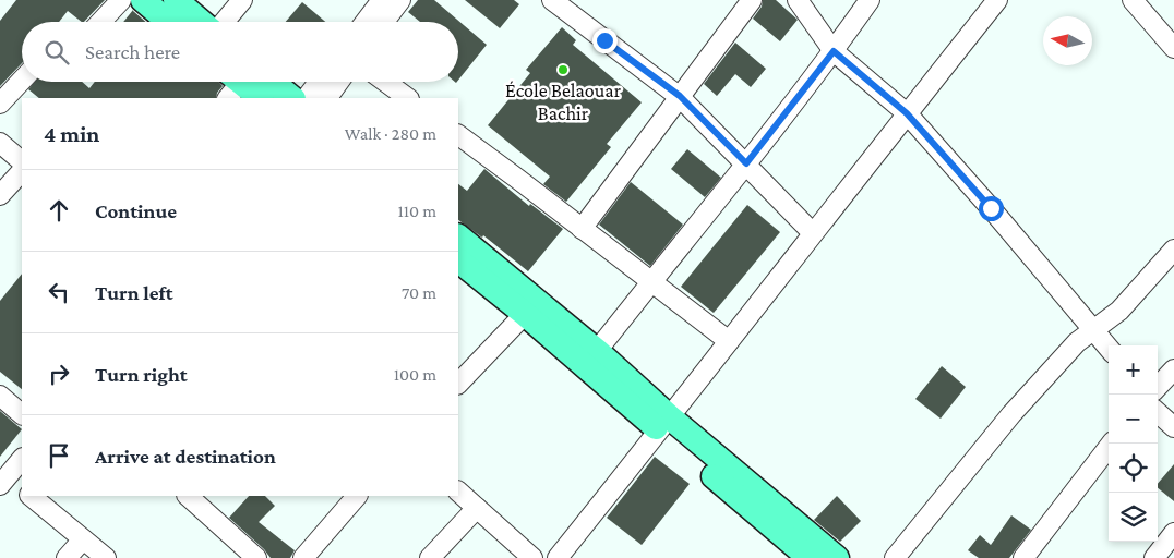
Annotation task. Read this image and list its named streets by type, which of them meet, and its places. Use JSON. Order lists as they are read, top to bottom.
{
  "places": ["École Belaouar Bachir"],
  "north": "left",
  "page": {
    "search": "Search here",
    "heading": ["4 min", "Walk · 280 m"],
    "list": [
      ["Continue", "110 m"],
      ["Turn left", "70 m"],
      ["Turn right", "100 m"],
      "Arrive at destination"
    ],
    "map_buttons": ["+", "−"]
  }
}
